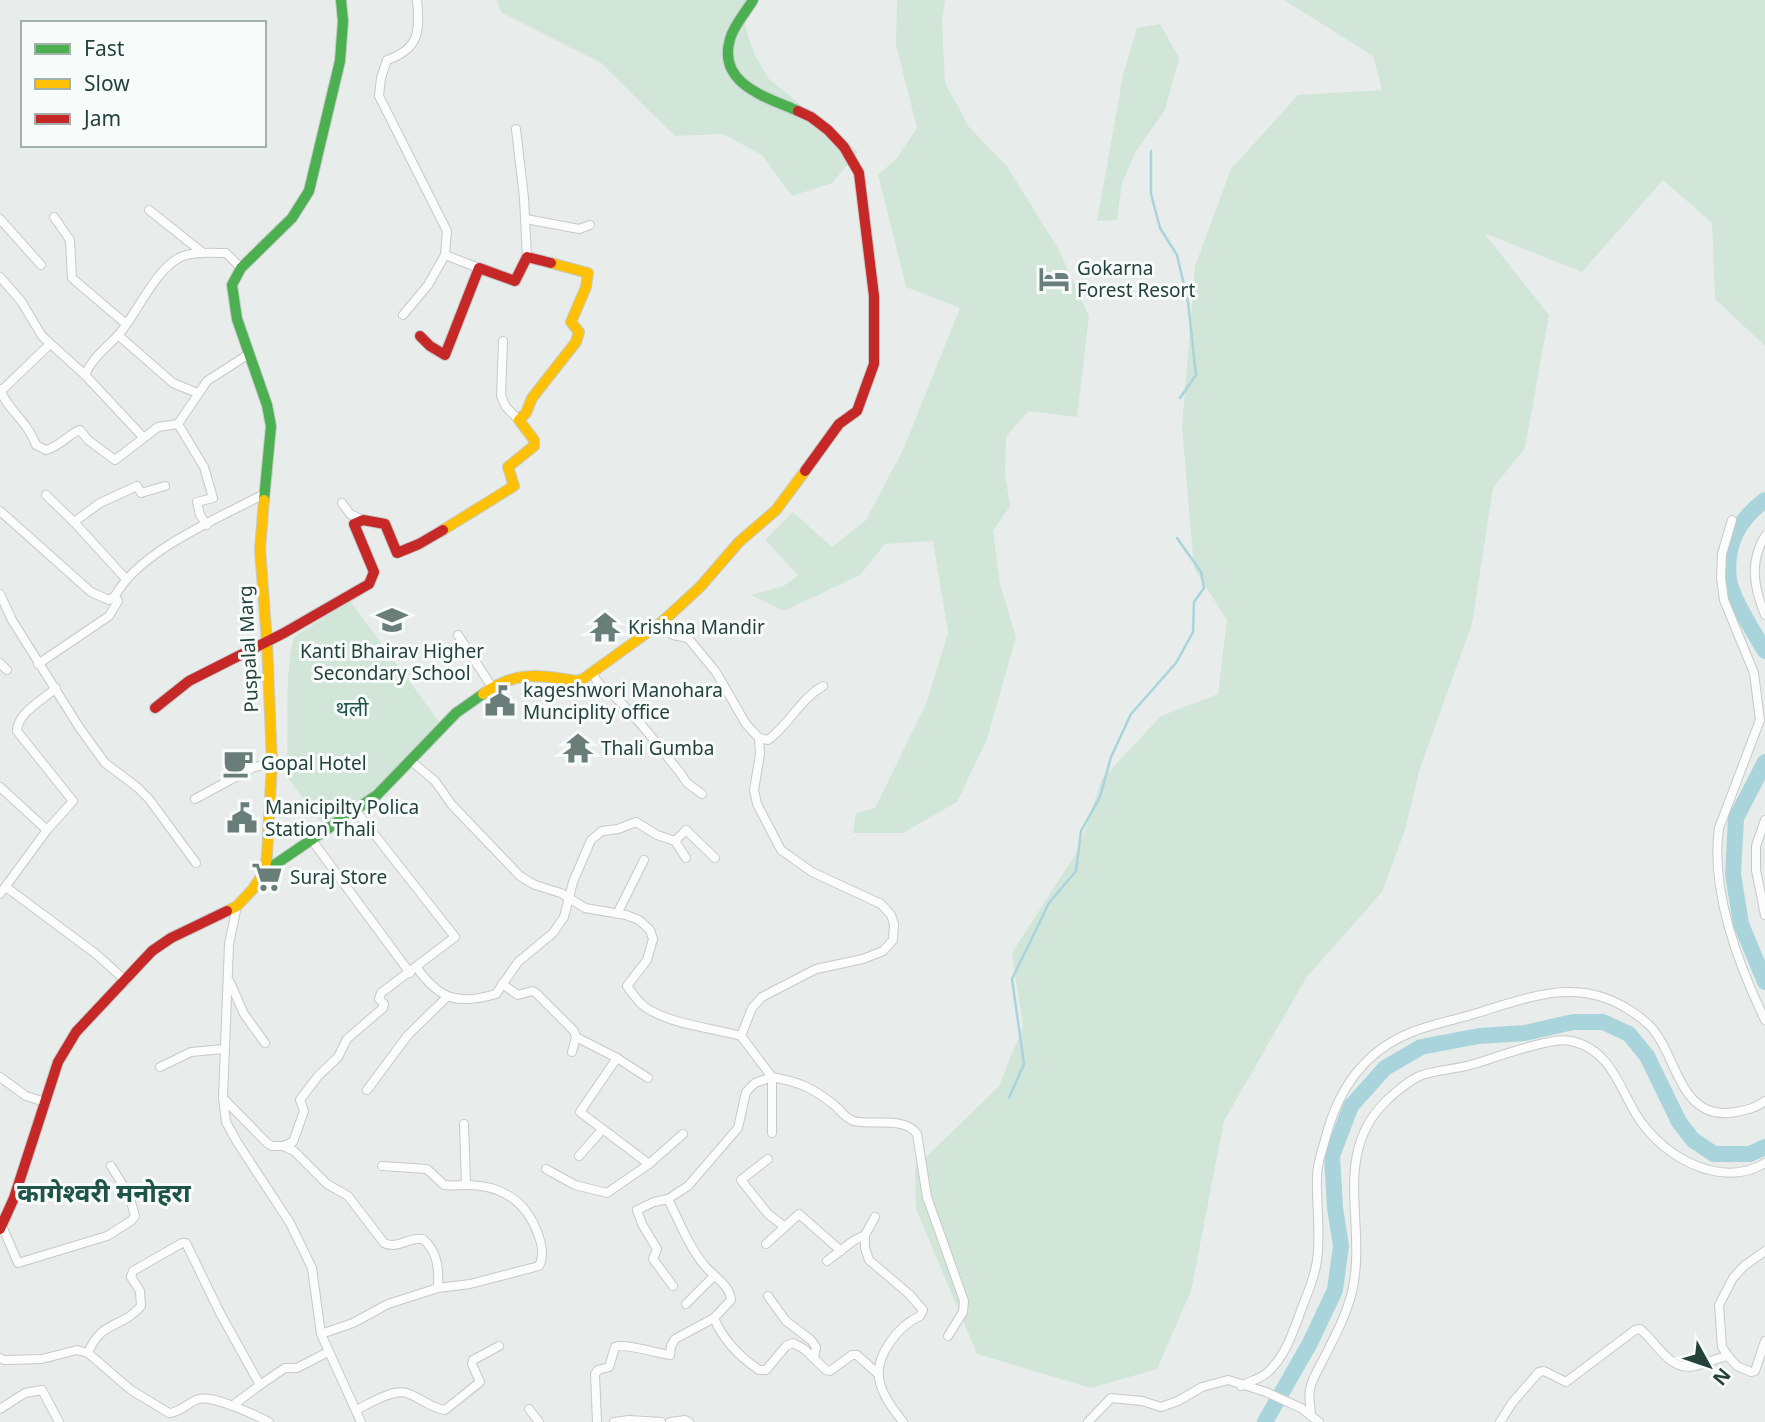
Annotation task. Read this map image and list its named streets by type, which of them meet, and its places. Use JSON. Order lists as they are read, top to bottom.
{
  "streets": {
    "street": ["Puspalal Marg"]
  },
  "districts": ["थली", "कागेश्वरी मनोहरा"],
  "places": {
    "hotel": ["Gokarna Forest Resort"],
    "school or university": ["Kanti Bhairav Higher Secondary School"],
    "temple": ["Krishna Mandir", "Thali Gumba"],
    "public building": ["kageshwori Manohara Munciplity office", "Manicipilty Polica Station Thali"],
    "cafe": ["Gopal Hotel"],
    "supermarket": ["Suraj Store"]
  },
  "legend": ["Fast", "Slow", "Jam"],
  "north": "bottom right"
}
